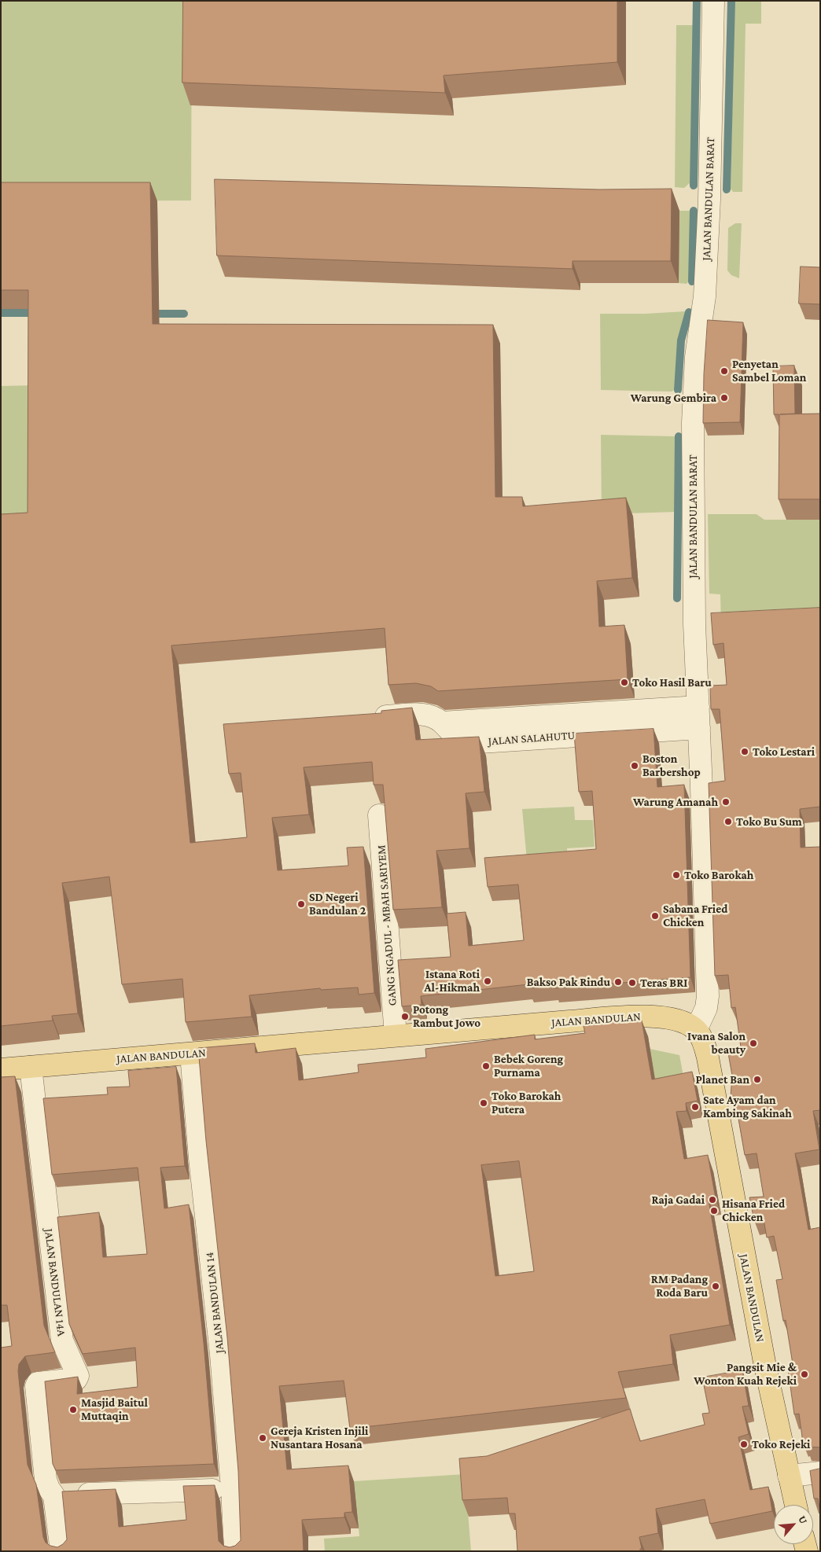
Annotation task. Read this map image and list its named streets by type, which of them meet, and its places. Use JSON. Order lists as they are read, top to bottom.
{
  "streets": {
    "main road": ["JALAN BANDULAN"],
    "street": [
      "JALAN BANDULAN BARAT",
      "JALAN SALAHUTU",
      "GANG NGADUL - MBAH SARIYEM",
      "JALAN BANDULAN 14A",
      "JALAN BANDULAN 14"
    ]
  },
  "crossings": [
    ["JALAN BANDULAN BARAT", "JALAN SALAHUTU"],
    ["JALAN BANDULAN BARAT", "JALAN BANDULAN"],
    ["GANG NGADUL - MBAH SARIYEM", "JALAN BANDULAN"],
    ["JALAN BANDULAN", "JALAN BANDULAN 14A"],
    ["JALAN BANDULAN", "JALAN BANDULAN 14"]
  ],
  "places": [
    "Penyetan Sambel Loman",
    "Warung Gembira",
    "Toko Hasil Baru",
    "Toko Lestari",
    "Boston Barbershop",
    "Warung Amanah",
    "Toko Bu Sum",
    "Toko Barokah",
    "SD Negeri Bandulan 2",
    "Sabana Fried Chicken",
    "Istana Roti Al-Hikmah",
    "Bakso Pak Rindu",
    "Teras BRI",
    "Potong Rambut Jowo",
    "Ivana Salon beauty",
    "Bebek Goreng Purnama",
    "Planet Ban",
    "Toko Barokah Putera",
    "Sate Ayam dan Kambing Sakinah",
    "Raja Gadai",
    "Hisana Fried Chicken",
    "RM Padang Roda Baru",
    "Pangsit Mie & Wonton Kuah Rejeki",
    "Masjid Baitul Muttaqin",
    "Gereja Kristen Injili Nusantara Hosana",
    "Toko Rejeki"
  ],
  "north": "top right"
}
